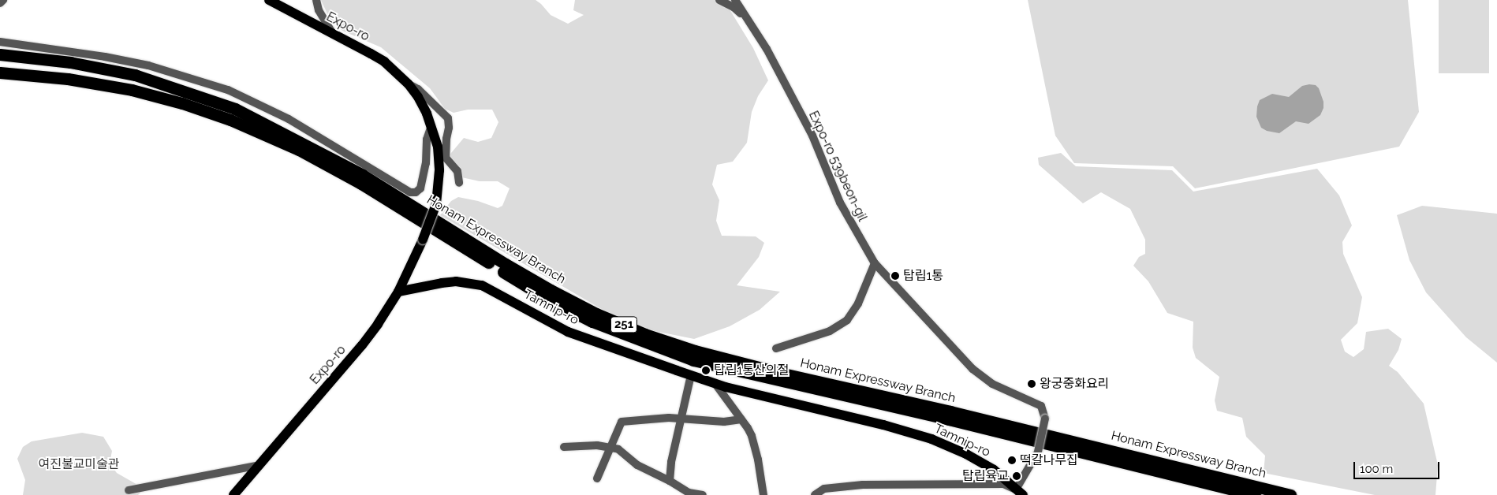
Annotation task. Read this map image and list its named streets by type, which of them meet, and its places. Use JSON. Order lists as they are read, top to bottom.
{
  "streets": {
    "highway": ["Honam Expressway Branch", "251"],
    "main road": ["Expo-ro", "Tamnip-ro"],
    "street": ["Expo-ro 539beon-gil"]
  },
  "crossings": [
    ["Expo-ro", "Tamnip-ro"],
    ["Expo-ro 539beon-gil", "Tamnip-ro"]
  ],
  "parks": ["여진불교미술관"],
  "places": [
    "탑립1통",
    "탑립1통산의절",
    "왕궁중화요리",
    "떡갈나무집",
    "탑립육교"
  ],
  "scale_bar": "100 m"
}
